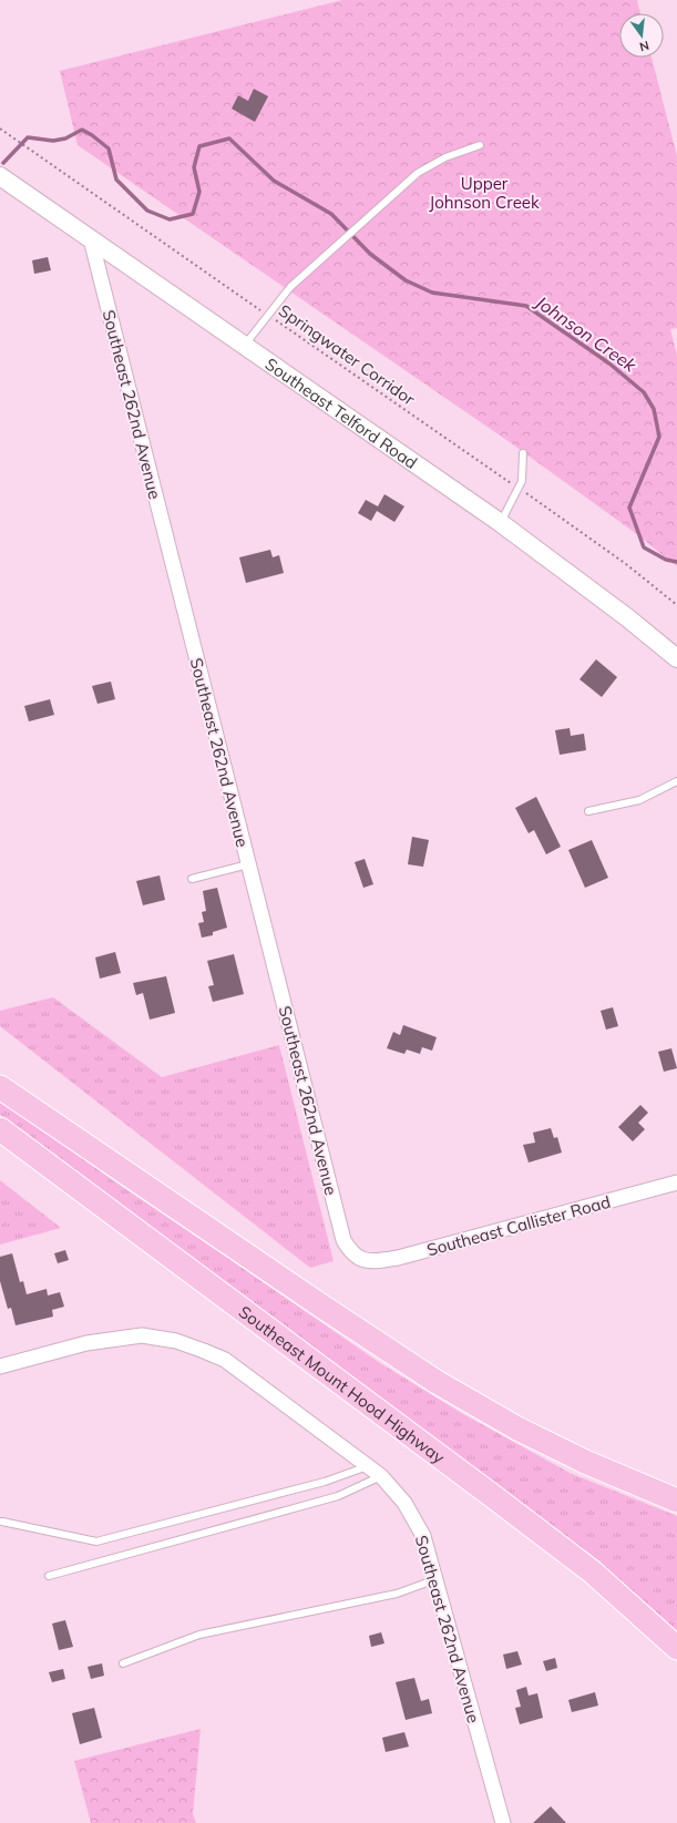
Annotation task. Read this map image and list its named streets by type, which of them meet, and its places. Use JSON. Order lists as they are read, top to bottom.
{
  "streets": {
    "highway": ["Southeast Mount Hood Highway"],
    "street": ["Southeast 262nd Avenue", "Southeast Telford Road", "Southeast Callister Road"],
    "path": ["Springwater Corridor"]
  },
  "crossings": [
    ["Southeast 262nd Avenue", "Southeast Telford Road"],
    ["Southeast 262nd Avenue", "Southeast Callister Road"]
  ],
  "water": ["Johnson Creek"],
  "parks": ["Upper Johnson Creek"],
  "north": "bottom"
}
